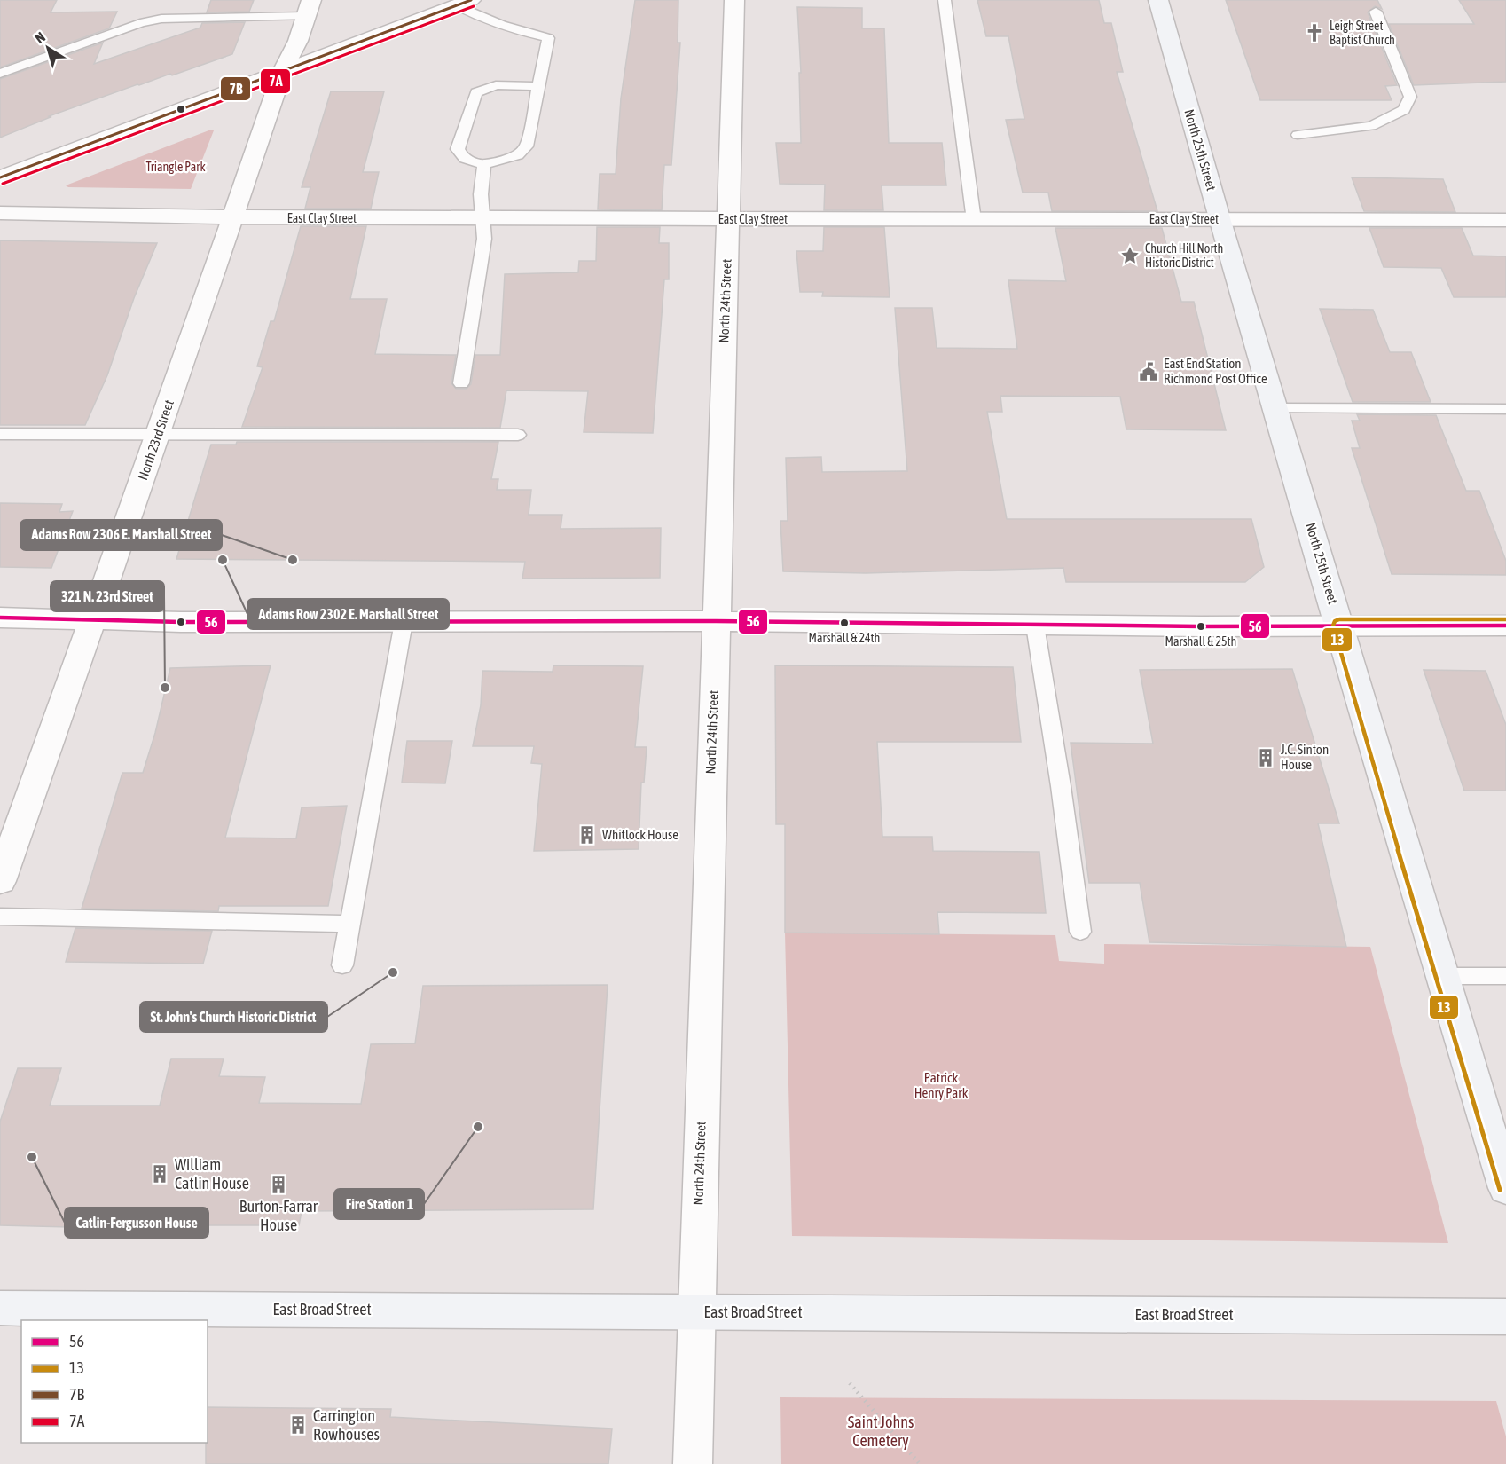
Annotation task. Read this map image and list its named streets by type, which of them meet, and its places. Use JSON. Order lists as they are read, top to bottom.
{
  "streets": {
    "main road": ["North 25th Street", "East Broad Street"],
    "street": ["East Clay Street", "North 24th Street", "North 23rd Street"]
  },
  "crossings": [
    ["North 25th Street", "East Clay Street"],
    ["East Clay Street", "North 24th Street"],
    ["East Clay Street", "North 23rd Street"],
    ["North 24th Street", "East Broad Street"]
  ],
  "parks": ["Triangle Park", "Patrick Henry Park", "Saint Johns Cemetery"],
  "places": {
    "church": ["Leigh Street Baptist Church"],
    "place": ["Church Hill North Historic District"],
    "public building": ["East End Station Richmond Post Office"],
    "other": [
      "Adams Row 2302 E. Marshall Street",
      "Adams Row 2306 E. Marshall Street",
      "Marshall & 24th",
      "Marshall & 25th",
      "321 N. 23rd Street",
      "St. John's Church Historic District",
      "Fire Station 1",
      "Catlin-Fergusson House"
    ],
    "building": [
      "J.C. Sinton House",
      "Whitlock House",
      "William Catlin House",
      "Burton-Farrar House",
      "Carrington Rowhouses"
    ]
  },
  "lines": [
    "transit line 7B",
    "transit line 7A",
    "transit line 56",
    "transit line 13"
  ],
  "legend": [
    "56",
    "13",
    "7B",
    "7A"
  ],
  "north": "top left"
}
